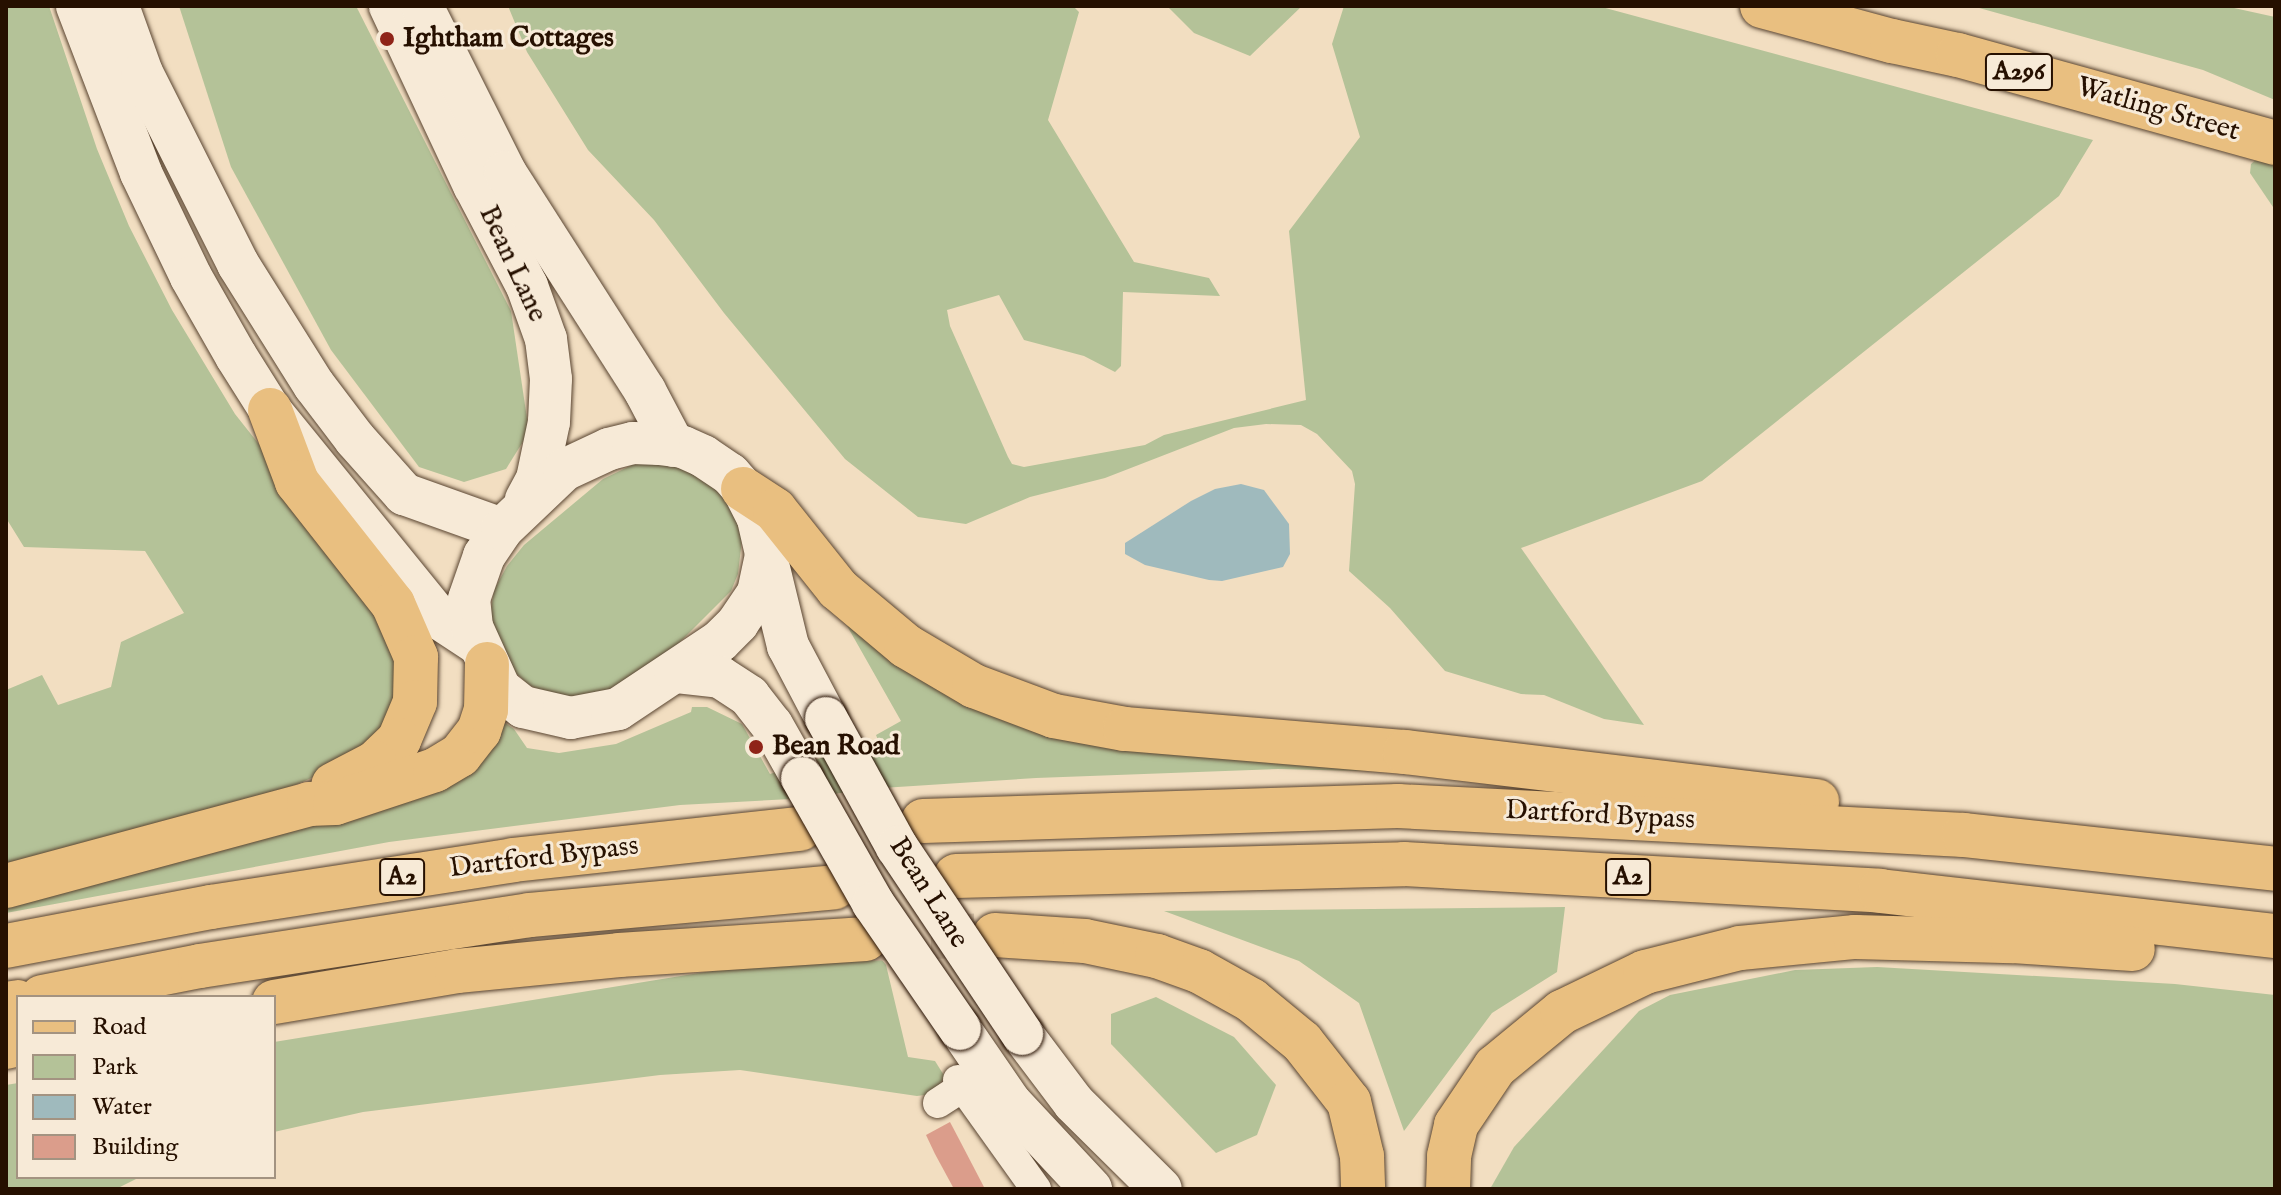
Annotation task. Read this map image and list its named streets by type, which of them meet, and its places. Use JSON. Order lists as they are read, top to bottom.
{
  "streets": {
    "main road": [
      "A296",
      "Watling Street",
      "Bean Lane",
      "Dartford Bypass",
      "A2"
    ]
  },
  "places": ["Ightham Cottages", "Bean Road"],
  "legend": [
    "Road",
    "Park",
    "Water",
    "Building"
  ]
}
